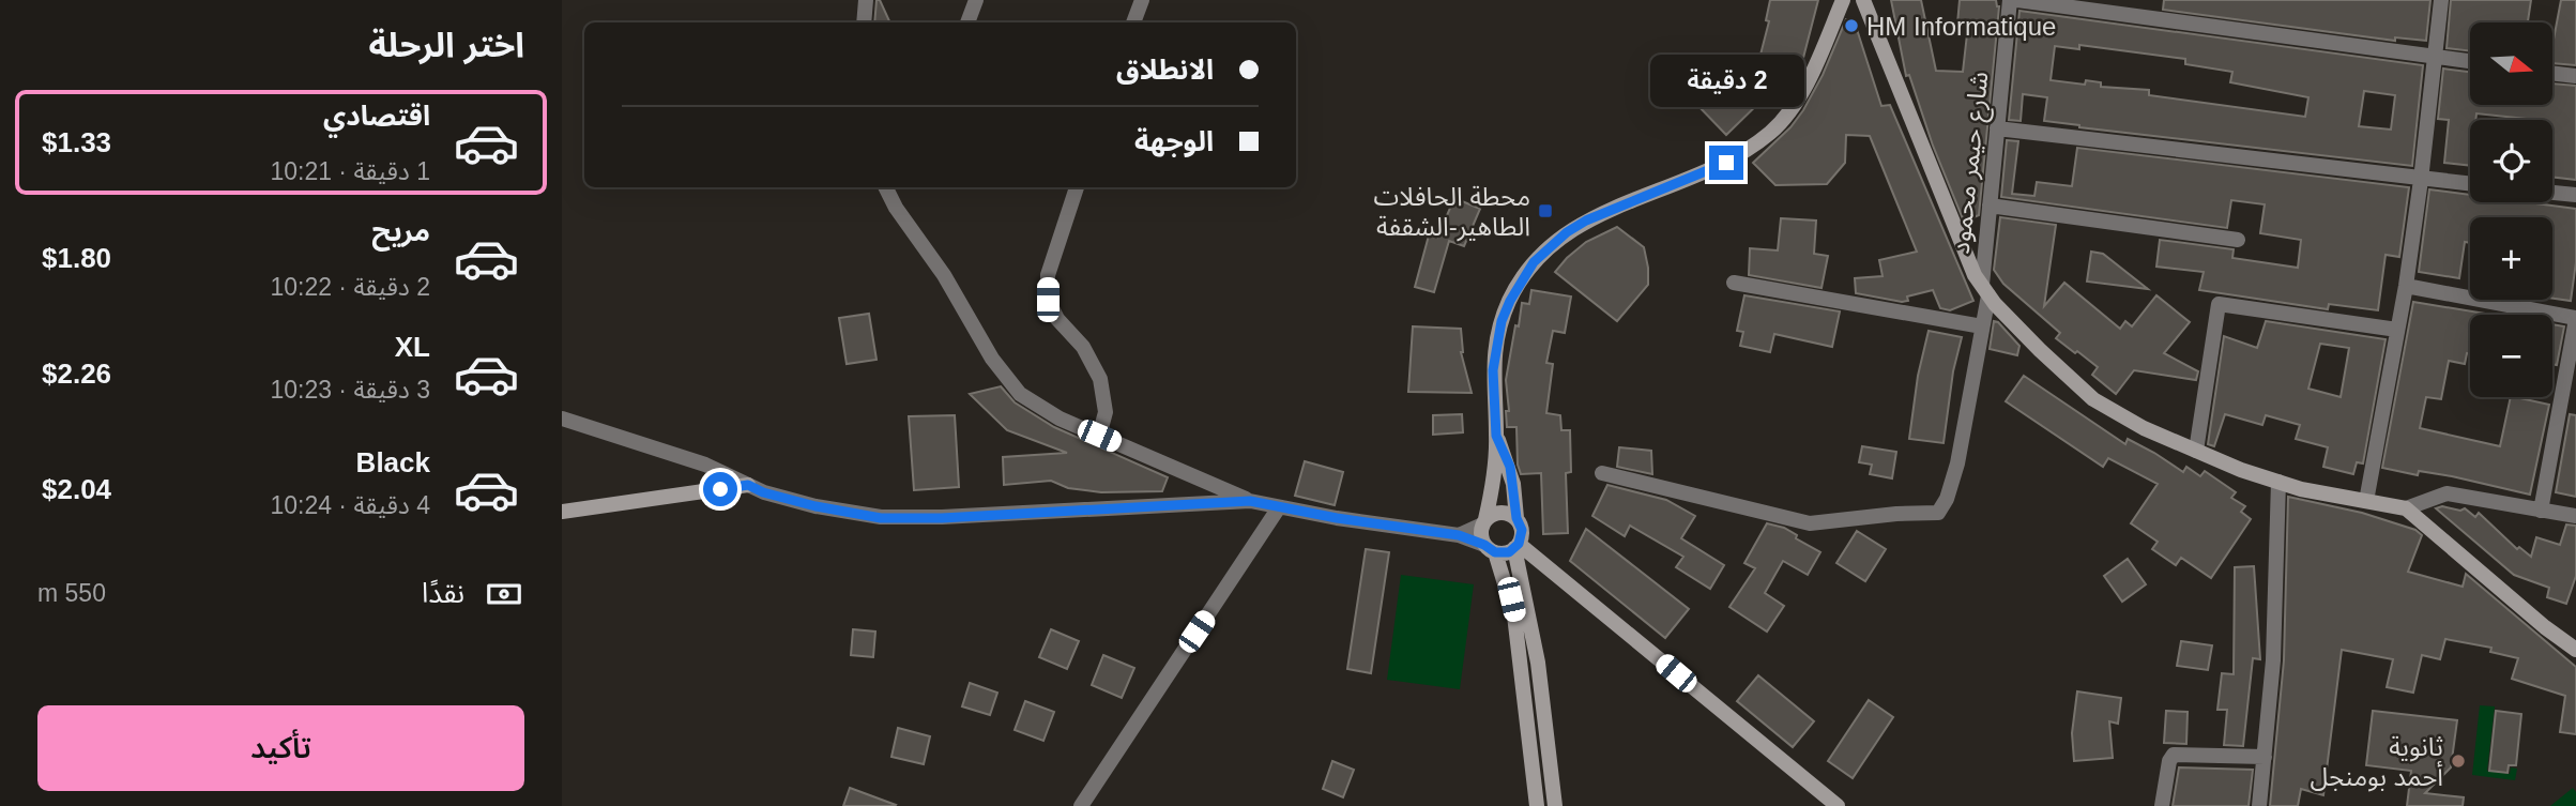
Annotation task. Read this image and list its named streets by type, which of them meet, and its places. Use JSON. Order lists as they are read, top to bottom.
{
  "streets": {
    "street": ["شارع حيمر محمود"]
  },
  "places": {
    "other": ["HM Informatique", "ثانوية أحمد بومنجل"],
    "transit": ["محطة الحافلات الطاهير-الشقفة"]
  },
  "north": "right",
  "page": {
    "heading": "اختر الرحلة",
    "map_buttons": ["+", "−"],
    "banner": ["الانطلاق", "الوجهة"],
    "bubble": "2 دقيقة",
    "list": [
      {
        "name": "اقتصادي",
        "note": "1 دقيقة · 10:21",
        "value": "$1.33"
      },
      {
        "name": "مريح",
        "note": "2 دقيقة · 10:22",
        "value": "$1.80"
      },
      {
        "name": "XL",
        "note": "3 دقيقة · 10:23",
        "value": "$2.26"
      },
      {
        "name": "Black",
        "note": "4 دقيقة · 10:24",
        "value": "$2.04"
      }
    ],
    "pay": ["نقدًا", "550 m"],
    "buttons": "تأكيد"
  }
}
